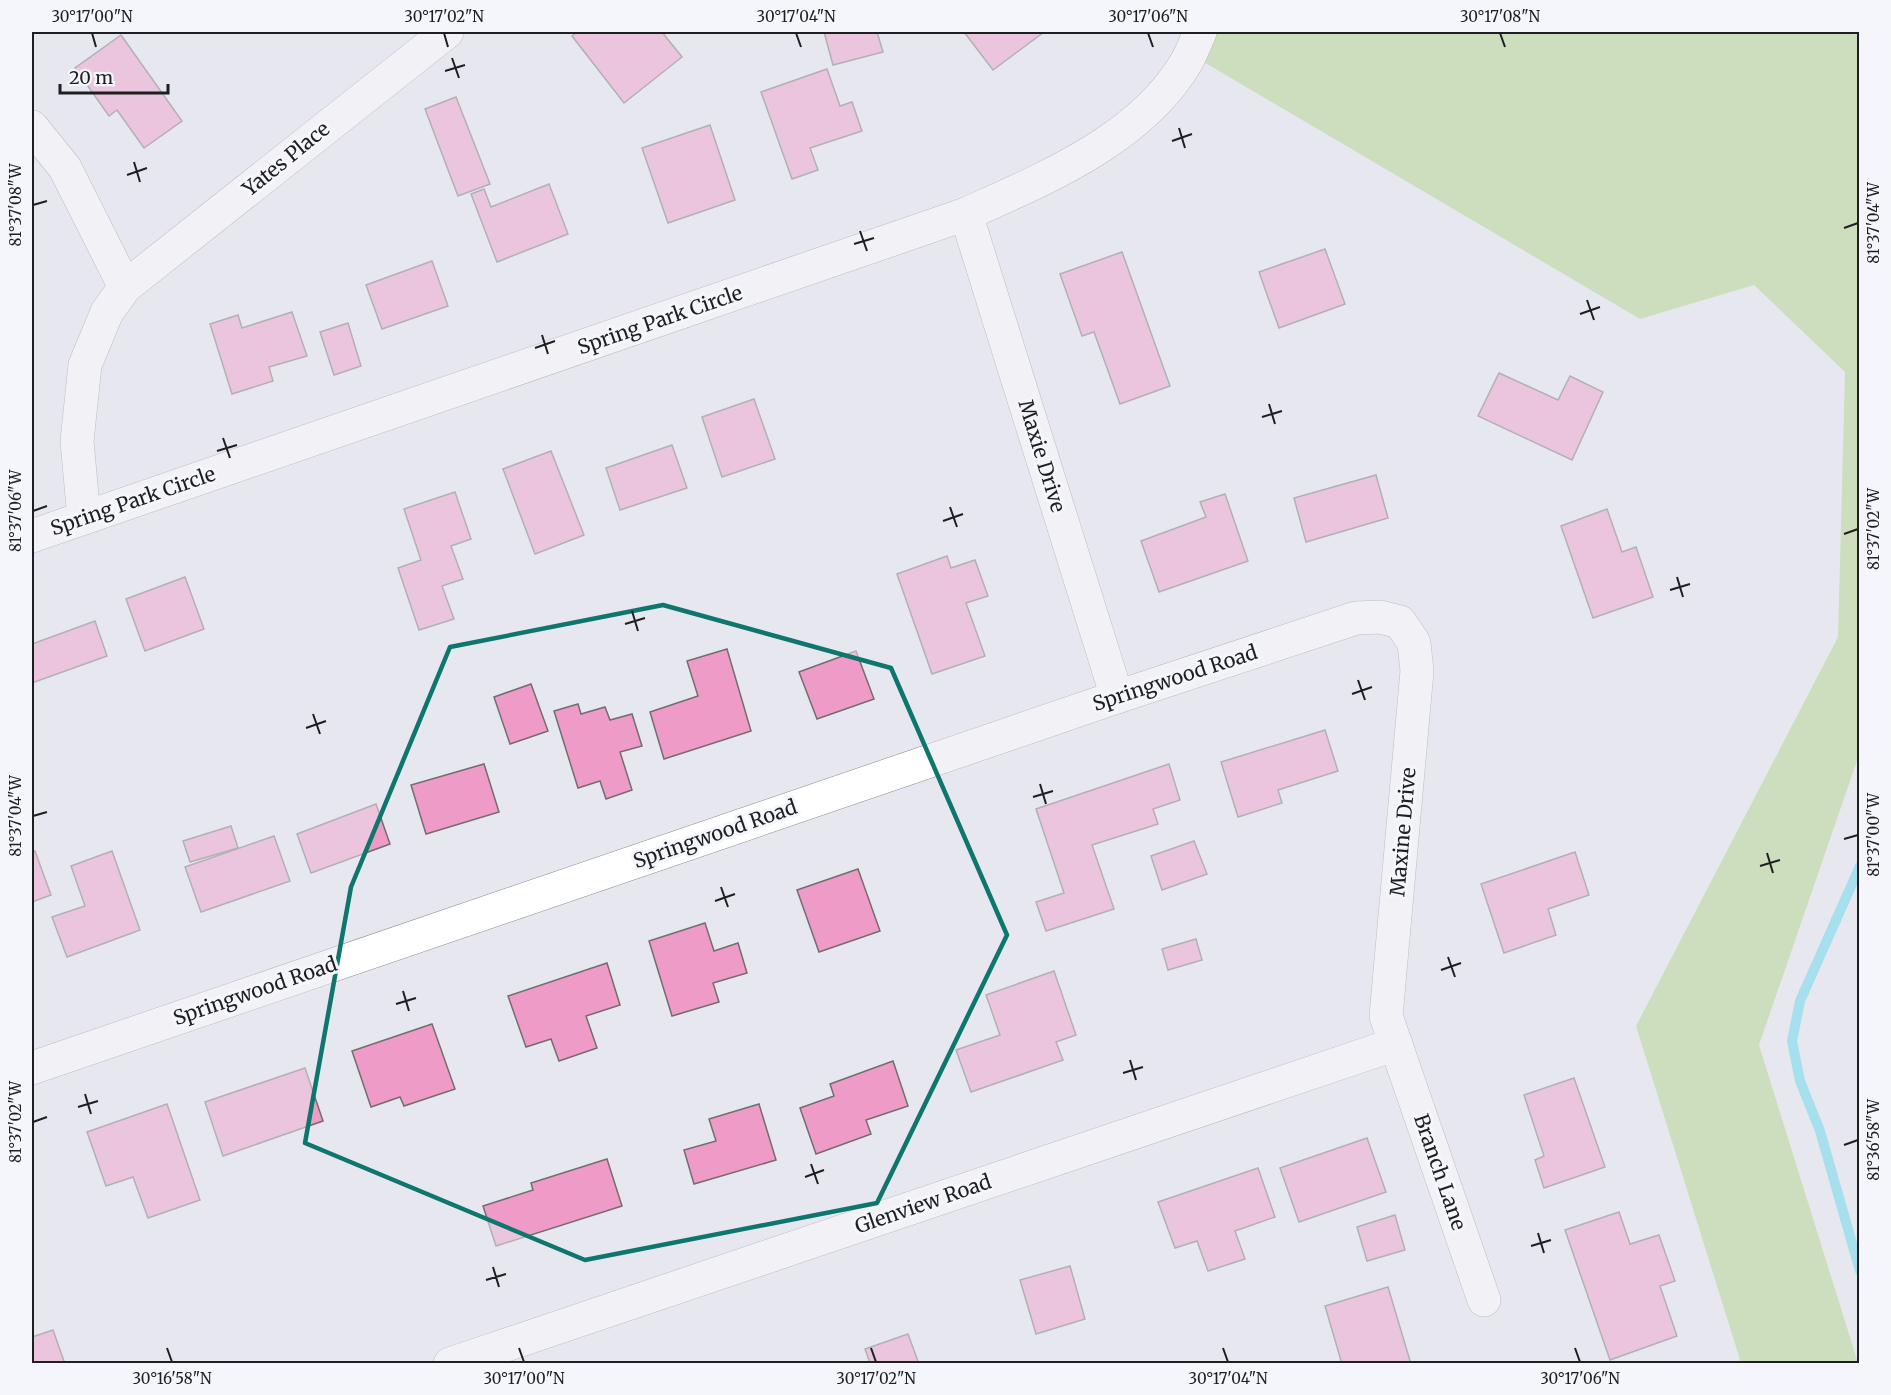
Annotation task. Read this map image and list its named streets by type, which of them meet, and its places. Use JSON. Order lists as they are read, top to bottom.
{
  "streets": {
    "street": [
      "Yates Place",
      "Spring Park Circle",
      "Maxie Drive",
      "Springwood Road",
      "Maxine Drive",
      "Branch Lane",
      "Glenview Road"
    ]
  },
  "crossings": [
    ["Yates Place", "Spring Park Circle"],
    ["Spring Park Circle", "Maxie Drive"],
    ["Maxie Drive", "Springwood Road"],
    ["Springwood Road", "Maxine Drive"],
    ["Maxine Drive", "Branch Lane"],
    ["Maxine Drive", "Glenview Road"],
    ["Branch Lane", "Glenview Road"]
  ],
  "scale_bar": "20 m",
  "coordinates": [
    "30°17'00\"N",
    "30°17'02\"N",
    "30°17'04\"N",
    "30°17'06\"N",
    "30°17'08\"N",
    "81°37'08\"W",
    "81°37'04\"W",
    "81°37'06\"W",
    "81°37'02\"W",
    "81°37'00\"W",
    "81°36'58\"W",
    "30°16'58\"N"
  ]
}
